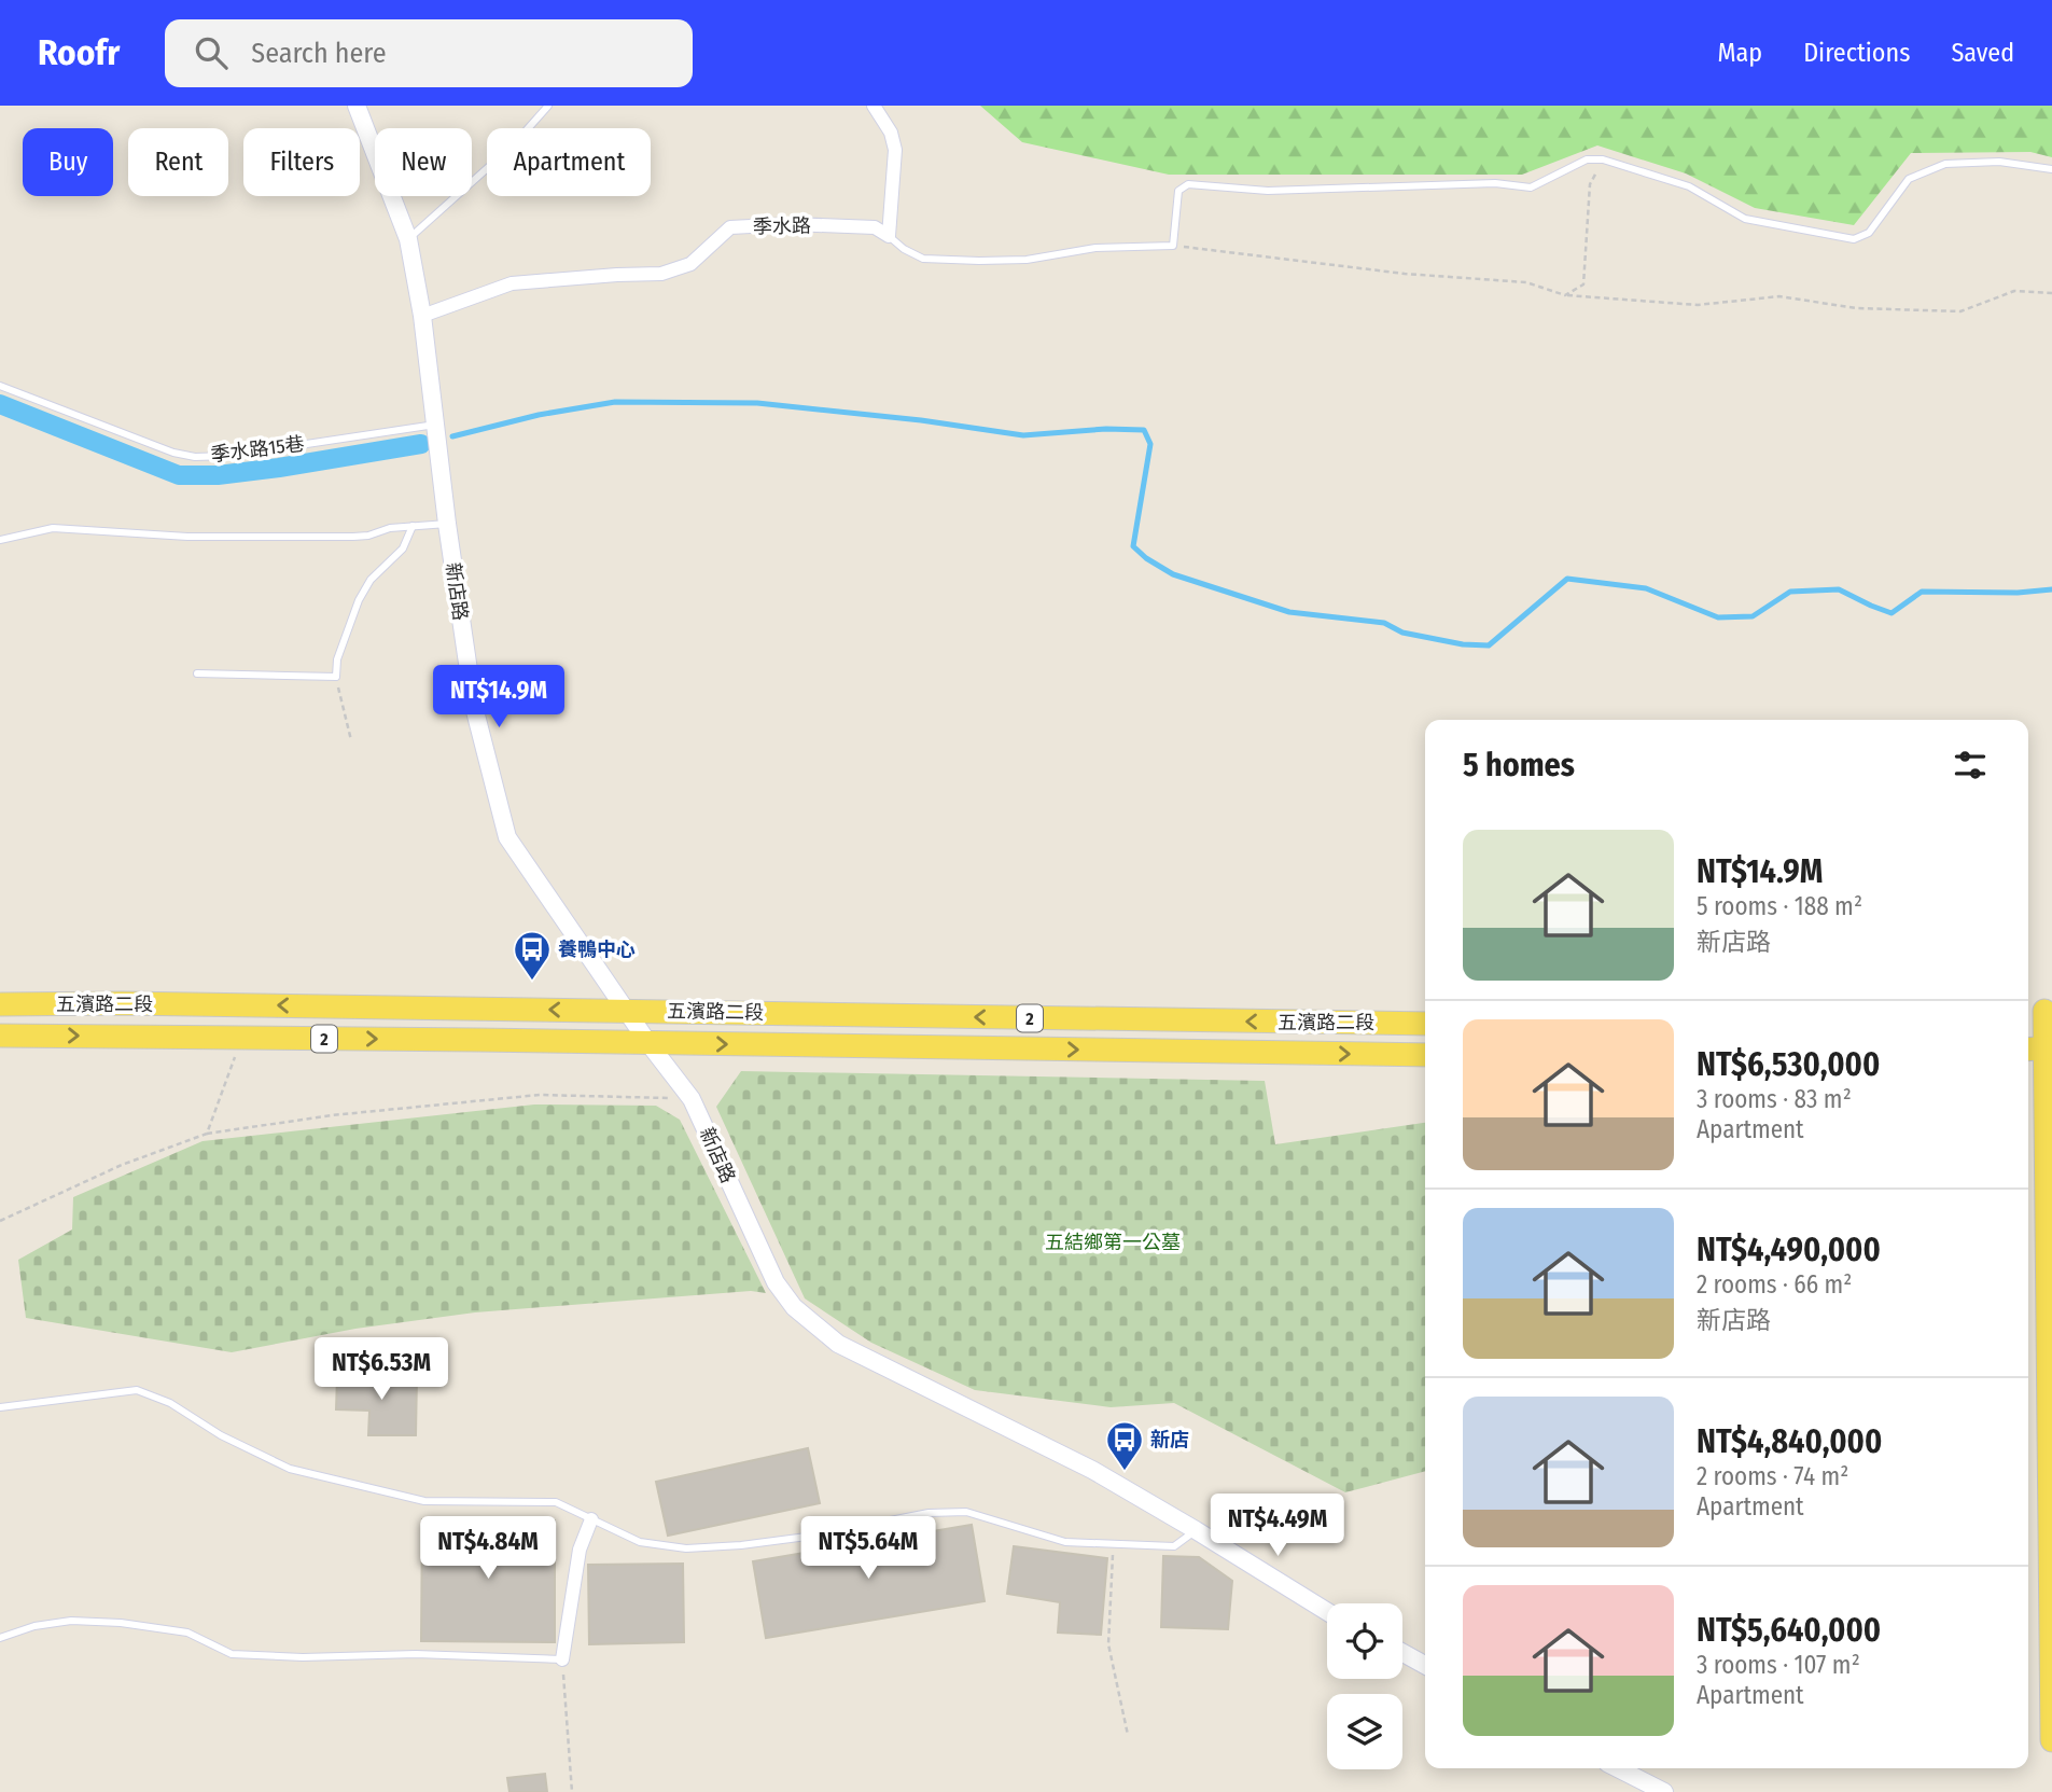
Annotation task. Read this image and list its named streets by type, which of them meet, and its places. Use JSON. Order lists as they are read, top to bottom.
{
  "streets": {
    "main road": ["五濱路二段", "2"],
    "street": ["季水路", "新店路"],
    "lane": ["季水路15巷"]
  },
  "crossings": [
    ["季水路15巷", "新店路"],
    ["新店路", "五濱路二段"]
  ],
  "parks": ["五結鄉第一公墓"],
  "places": {
    "bus stop": ["養鴨中心", "新店"]
  },
  "page": {
    "header": "Roofr",
    "search": "Search here",
    "nav": ["Map", "Directions", "Saved"],
    "chip": [
      "Buy",
      "Rent",
      "Filters",
      "New",
      "Apartment"
    ],
    "price": [
      "NT$14.9M",
      "NT$6.53M",
      "NT$4.49M",
      "NT$4.84M",
      "NT$5.64M"
    ],
    "heading": "5 homes",
    "list": [
      {
        "name": "NT$14.9M",
        "note": "5 rooms · 188 m² · 新店路"
      },
      {
        "name": "NT$6,530,000",
        "note": "3 rooms · 83 m² · Apartment"
      },
      {
        "name": "NT$4,490,000",
        "note": "2 rooms · 66 m² · 新店路"
      },
      {
        "name": "NT$4,840,000",
        "note": "2 rooms · 74 m² · Apartment"
      },
      {
        "name": "NT$5,640,000",
        "note": "3 rooms · 107 m² · Apartment"
      }
    ]
  }
}
